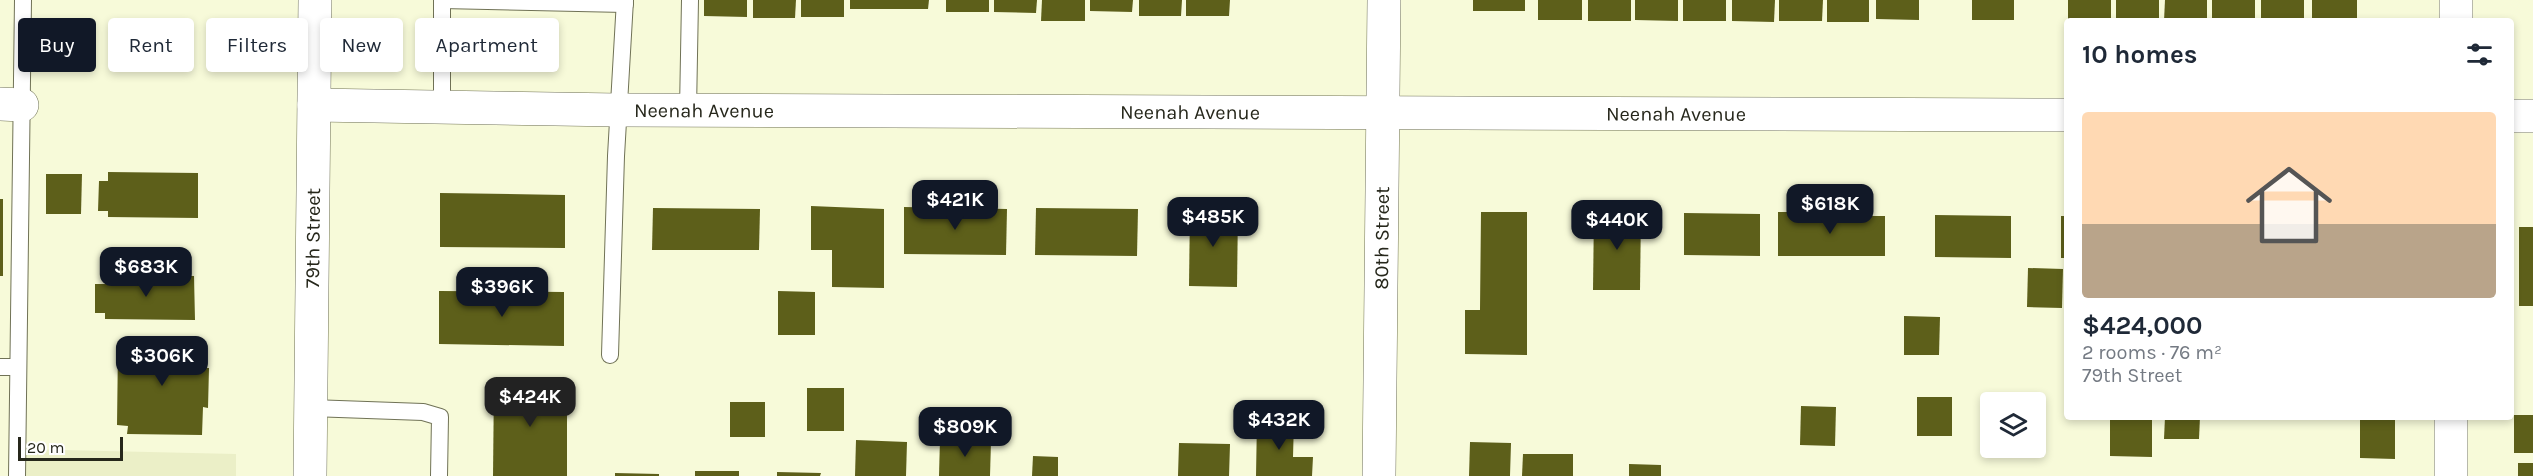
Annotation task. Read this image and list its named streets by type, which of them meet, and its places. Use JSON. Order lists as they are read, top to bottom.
{
  "streets": {
    "street": ["Neenah Avenue", "79th Street", "80th Street"]
  },
  "crossings": [
    ["Neenah Avenue", "79th Street"],
    ["Neenah Avenue", "80th Street"]
  ],
  "scale_bar": "20 m",
  "page": {
    "chip": [
      "Buy",
      "Rent",
      "Filters",
      "New",
      "Apartment"
    ],
    "heading": "10 homes",
    "list": [
      {
        "name": "$424,000",
        "note": "2 rooms · 76 m² · 79th Street"
      }
    ],
    "price": [
      "$421K",
      "$618K",
      "$485K",
      "$440K",
      "$683K",
      "$396K",
      "$306K",
      "$424K",
      "$432K",
      "$809K"
    ],
    "scale": "20 m"
  }
}
